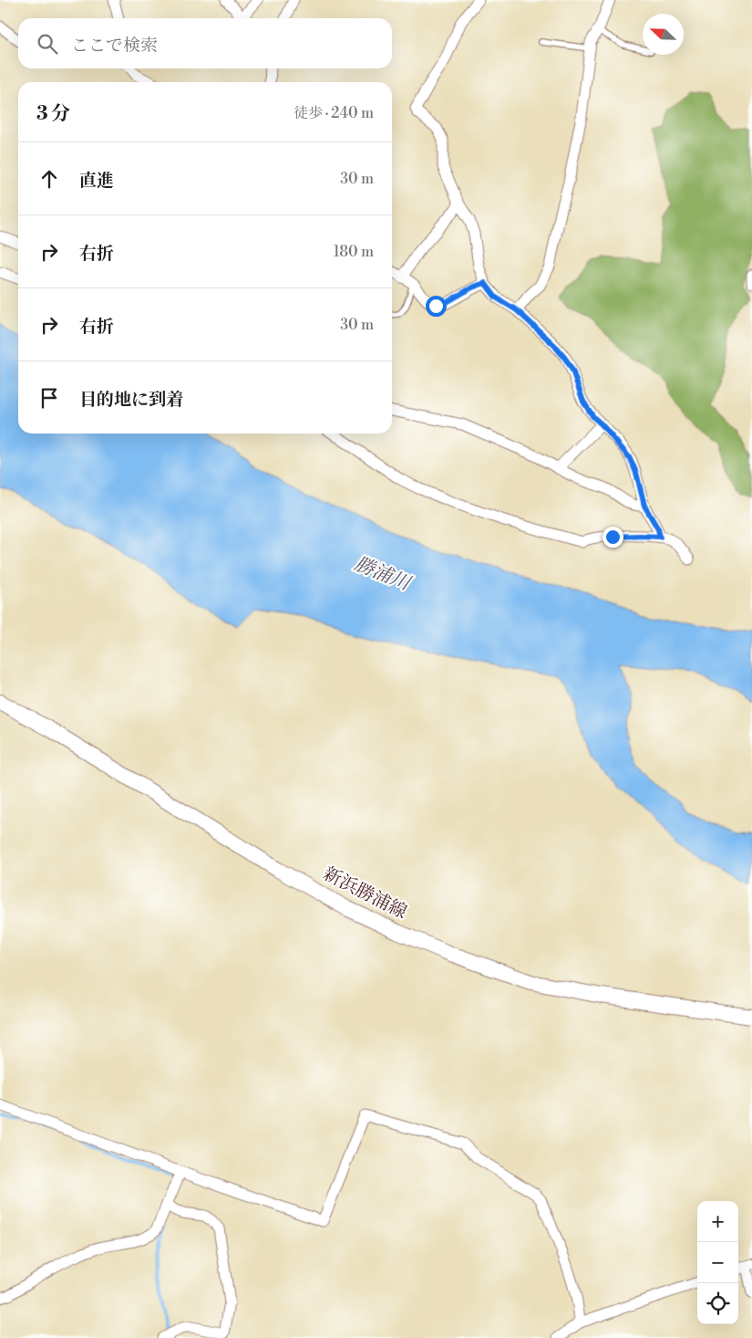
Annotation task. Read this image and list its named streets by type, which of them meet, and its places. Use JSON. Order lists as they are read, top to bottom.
{
  "streets": {
    "main road": ["新浜勝浦線"]
  },
  "water": ["勝浦川"],
  "north": "top left",
  "page": {
    "search": "ここで検索",
    "heading": ["3 分", "徒歩 · 240 m"],
    "list": [
      ["直進", "30 m"],
      ["右折", "180 m"],
      ["右折", "30 m"],
      "目的地に到着"
    ],
    "map_buttons": ["+", "−"]
  }
}
